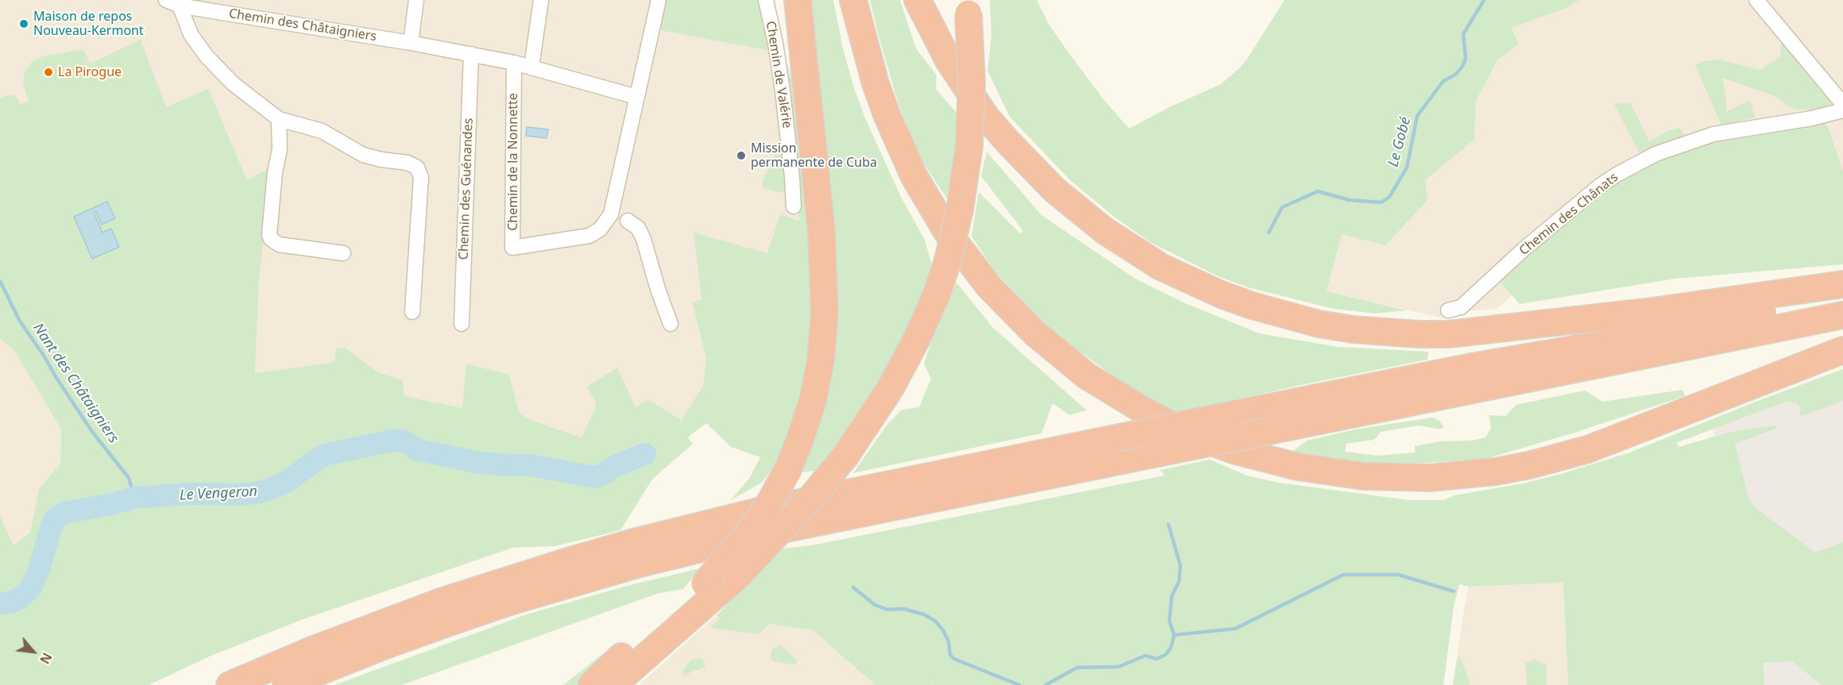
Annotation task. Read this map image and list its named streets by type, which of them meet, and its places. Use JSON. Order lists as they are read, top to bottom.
{
  "streets": {
    "street": [
      "Chemin des Châtaigniers",
      "Chemin de Valérie",
      "Chemin de la Nonnette",
      "Chemin des Guénandes",
      "Chemin des Chânats"
    ]
  },
  "crossings": [
    ["Chemin des Châtaigniers", "Chemin de la Nonnette"],
    ["Chemin des Châtaigniers", "Chemin des Guénandes"]
  ],
  "water": ["Le Gobé", "Nant des Châtaigniers", "Le Vengeron"],
  "places": ["Maison de repos Nouveau-Kermont", "La Pirogue", "Mission permanente de Cuba"],
  "north": "bottom right"
}
